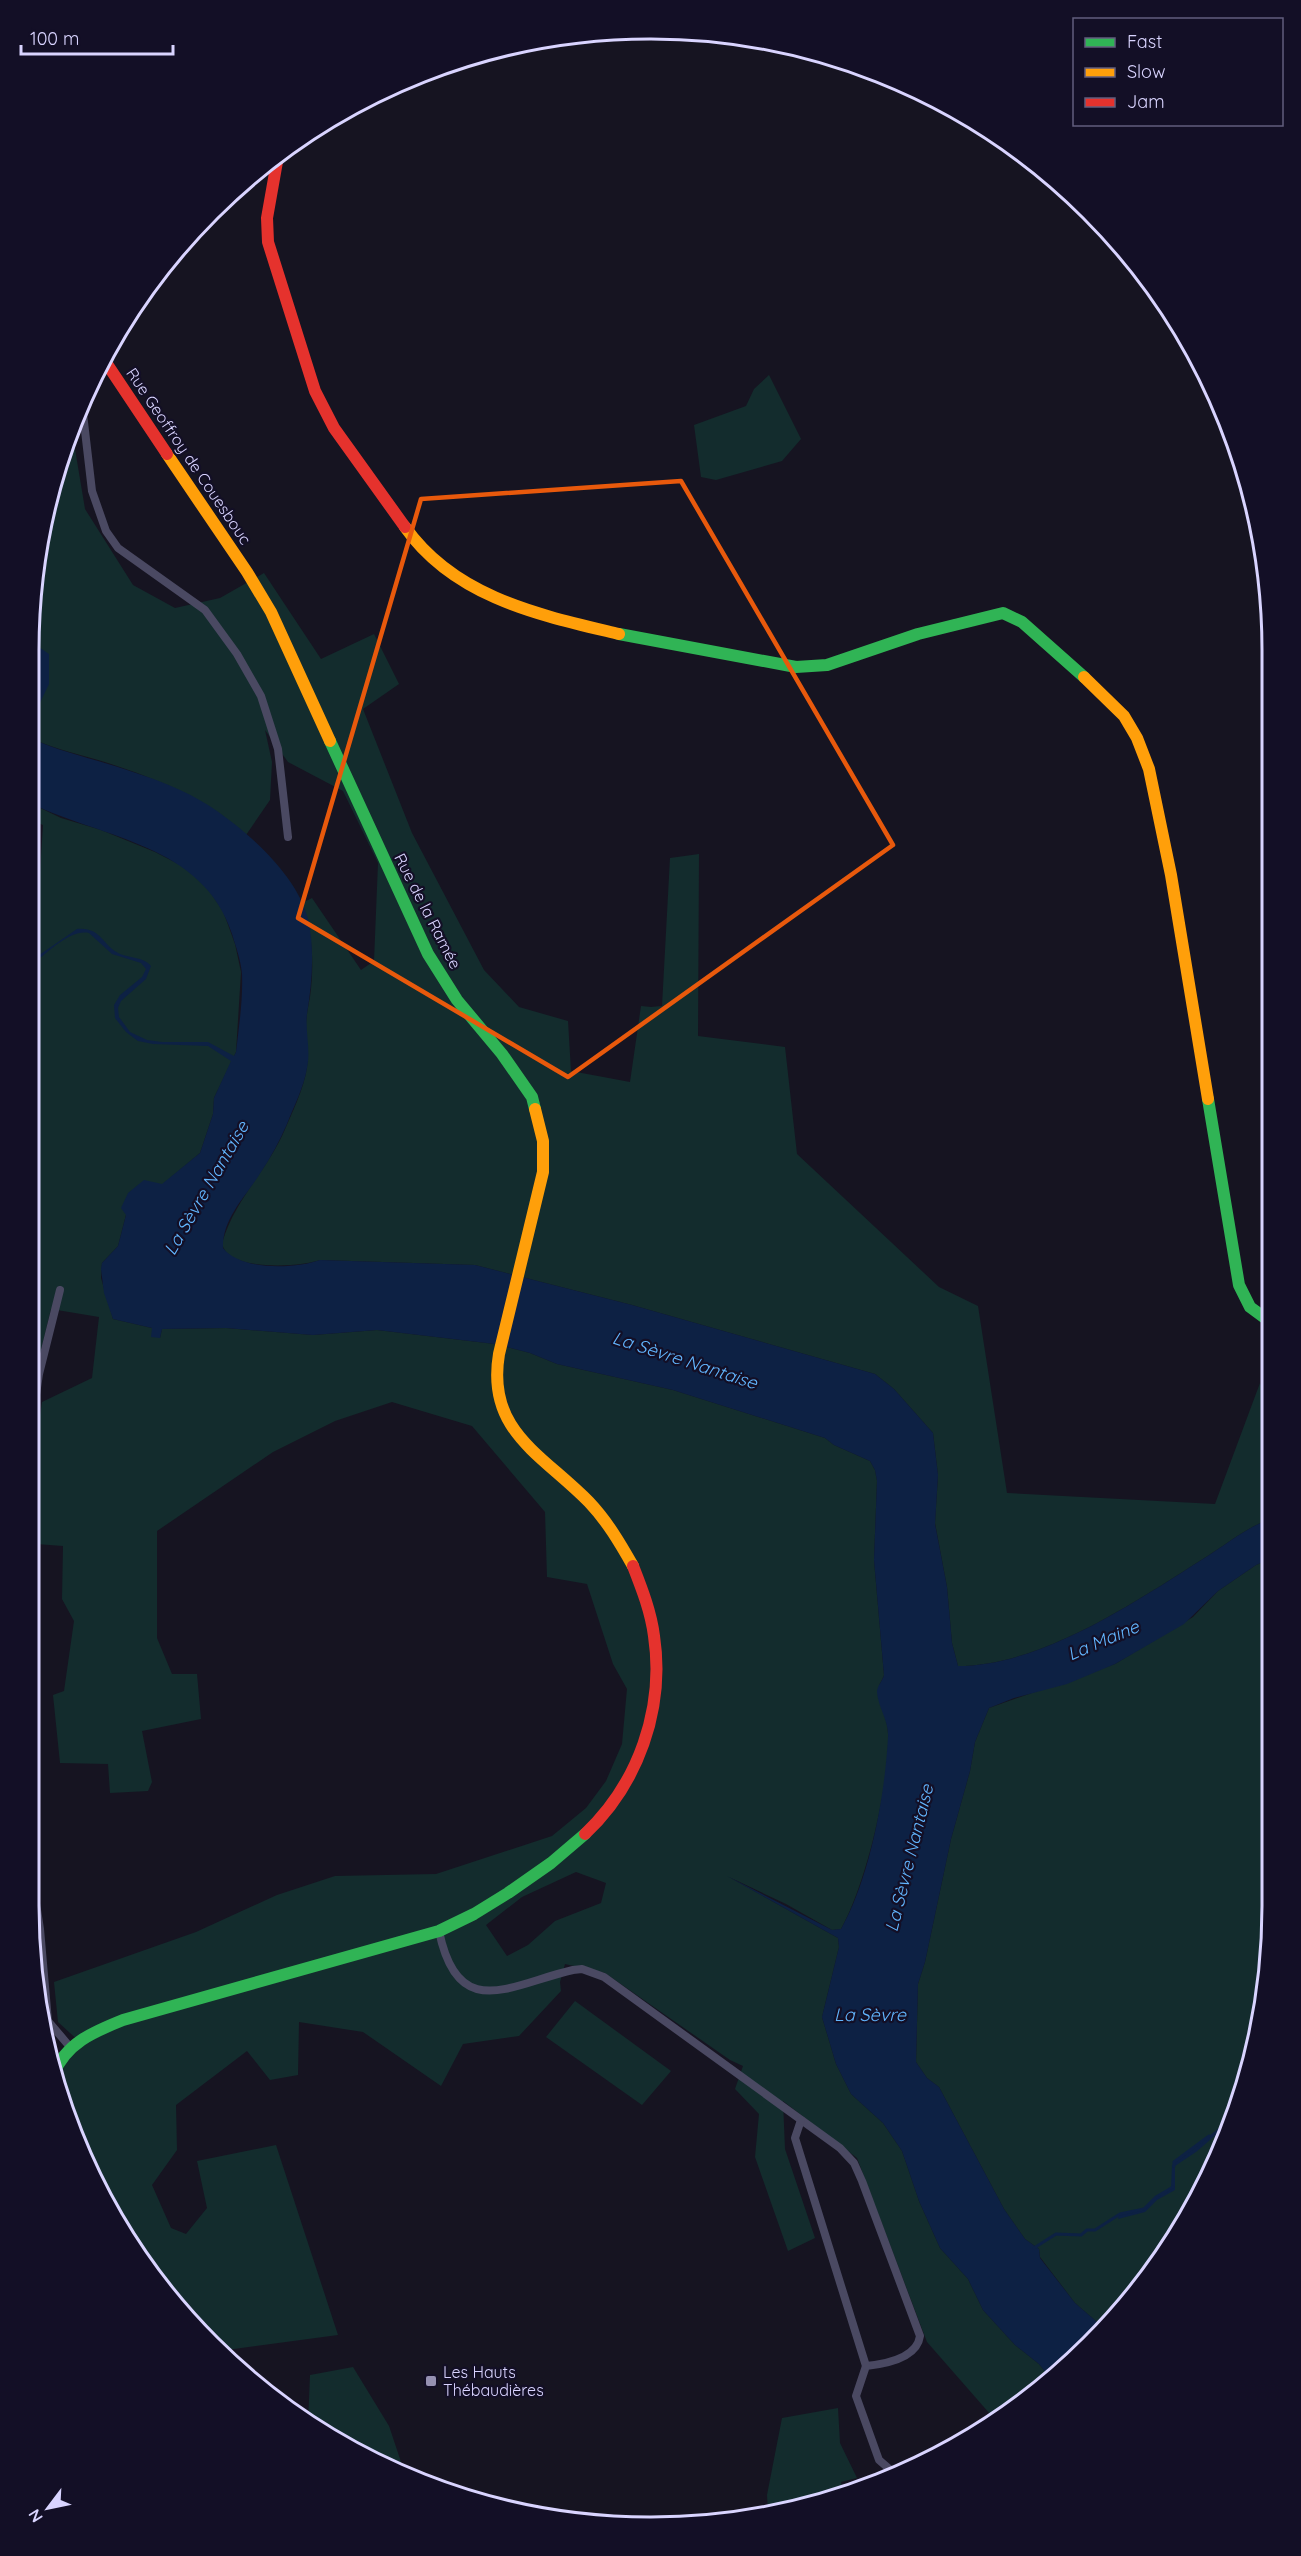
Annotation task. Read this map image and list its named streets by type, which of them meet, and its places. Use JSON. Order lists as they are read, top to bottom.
{
  "streets": {
    "main road": ["Rue Geoffroy de Couesbouc", "Rue de la Ramée"]
  },
  "crossings": [
    ["Rue Geoffroy de Couesbouc", "Rue de la Ramée"]
  ],
  "water": ["La Sèvre Nantaise", "La Maine", "La Sèvre"],
  "places": {
    "transit": ["Les Hauts Thébaudières"]
  },
  "legend": ["Fast", "Slow", "Jam"],
  "scale_bar": "100 m",
  "north": "bottom left"
}
